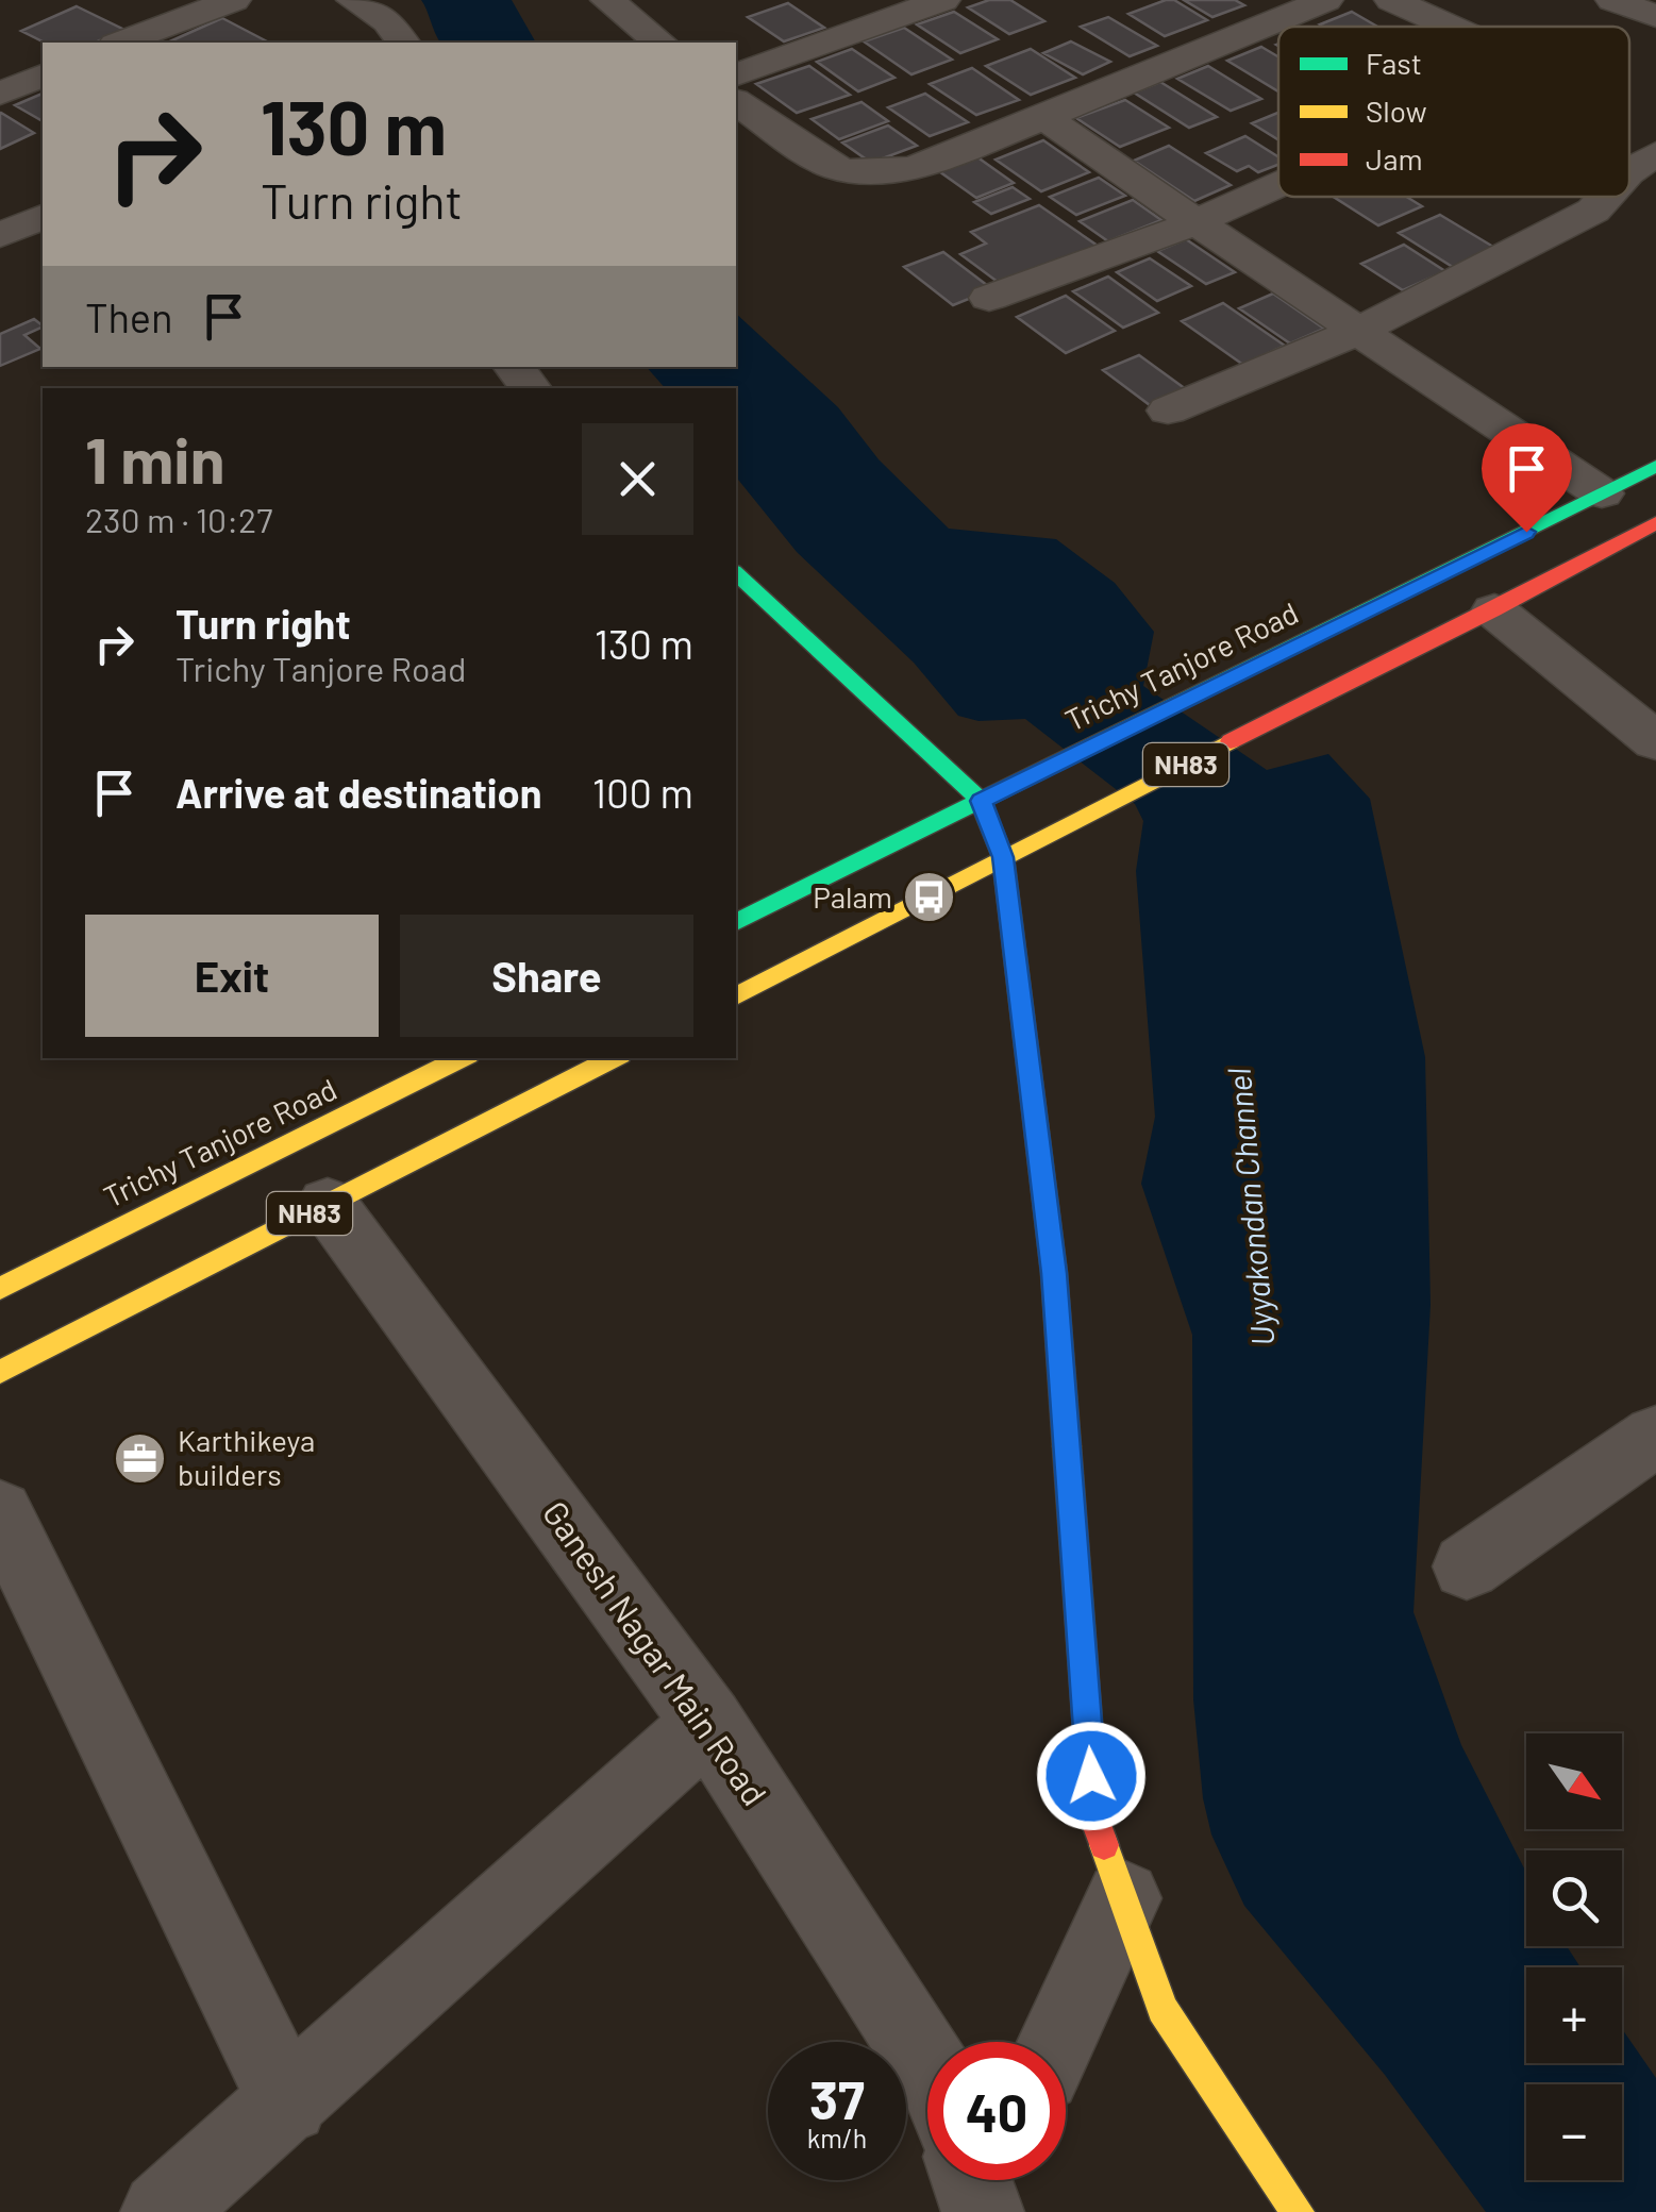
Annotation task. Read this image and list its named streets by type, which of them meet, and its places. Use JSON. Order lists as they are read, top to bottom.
{
  "streets": {
    "main road": ["Trichy Tanjore Road", "NH83"],
    "street": ["Ganesh Nagar Main Road"]
  },
  "crossings": [
    ["NH83", "Ganesh Nagar Main Road"]
  ],
  "water": ["Uyyakondan Channel"],
  "places": {
    "bus stop": ["Palam"],
    "office": ["Karthikeya builders"]
  },
  "legend": ["Fast", "Slow", "Jam"],
  "north": "bottom right",
  "page": {
    "turn": ["130 m", "Turn right"],
    "then": "Then",
    "heading": ["1 min", "230 m · 10:27"],
    "list": [
      {
        "name": "Turn right",
        "note": "Trichy Tanjore Road",
        "value": "130 m"
      },
      {
        "name": "Arrive at destination",
        "value": "100 m"
      }
    ],
    "buttons": ["Exit", "Share"],
    "map_buttons": ["+", "−"],
    "speed": "37 km/h",
    "limit": "40"
  }
}
